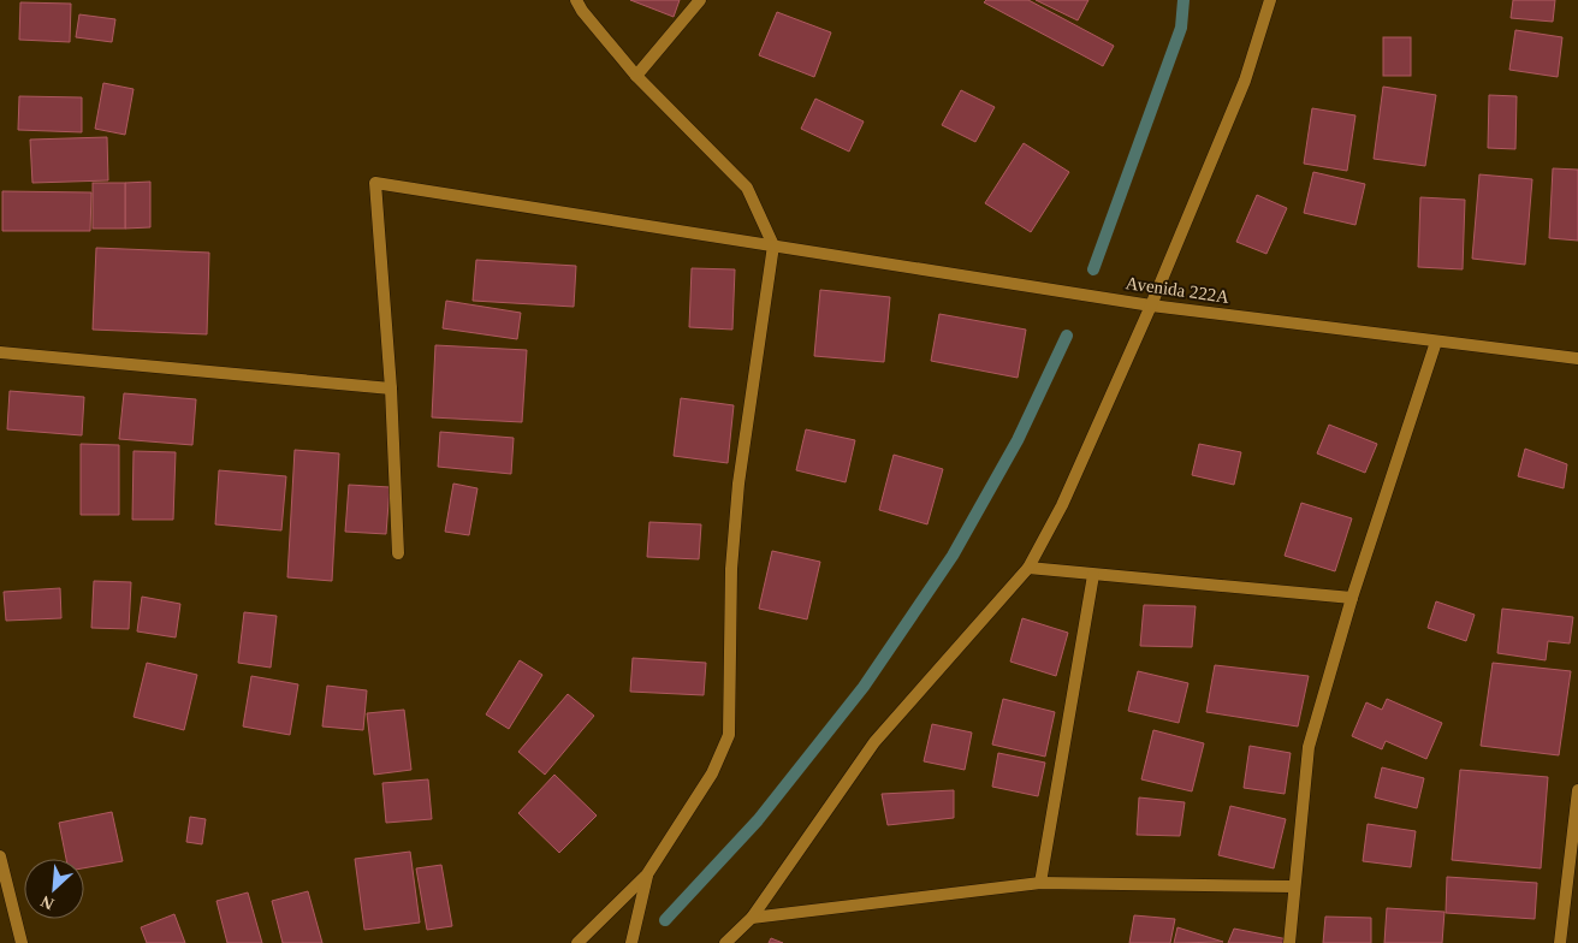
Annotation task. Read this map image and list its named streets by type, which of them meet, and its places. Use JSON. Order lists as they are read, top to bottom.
{
  "streets": {
    "street": ["Avenida 222A"]
  },
  "north": "bottom left"
}
